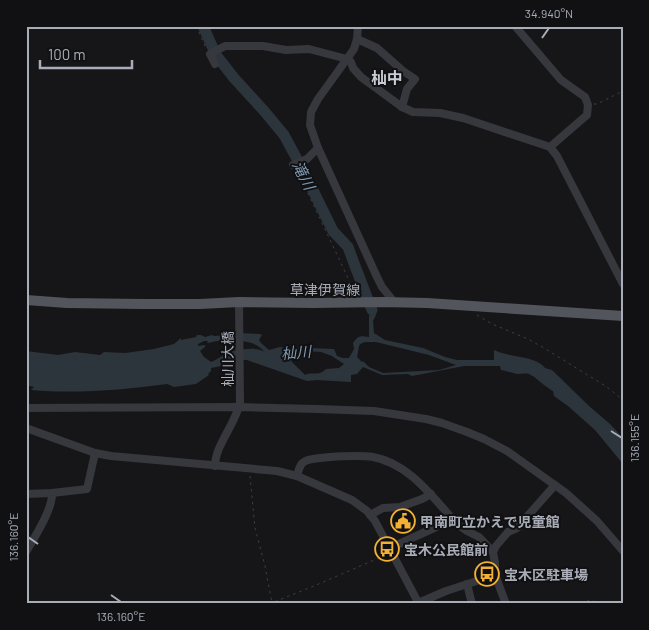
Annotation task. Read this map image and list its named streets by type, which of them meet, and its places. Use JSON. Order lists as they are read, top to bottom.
{
  "streets": {
    "main road": ["草津伊賀線"],
    "street": ["杣川大橋"]
  },
  "crossings": [
    ["草津伊賀線", "杣川大橋"]
  ],
  "districts": ["杣中"],
  "water": ["滝川", "杣川"],
  "places": {
    "public building": ["甲南町立かえで児童館"],
    "bus stop": ["宝木公民館前", "宝木区駐車場"]
  },
  "scale_bar": "100 m",
  "coordinates": ["34.940°N", "136.155°E", "136.160°E"]
}
